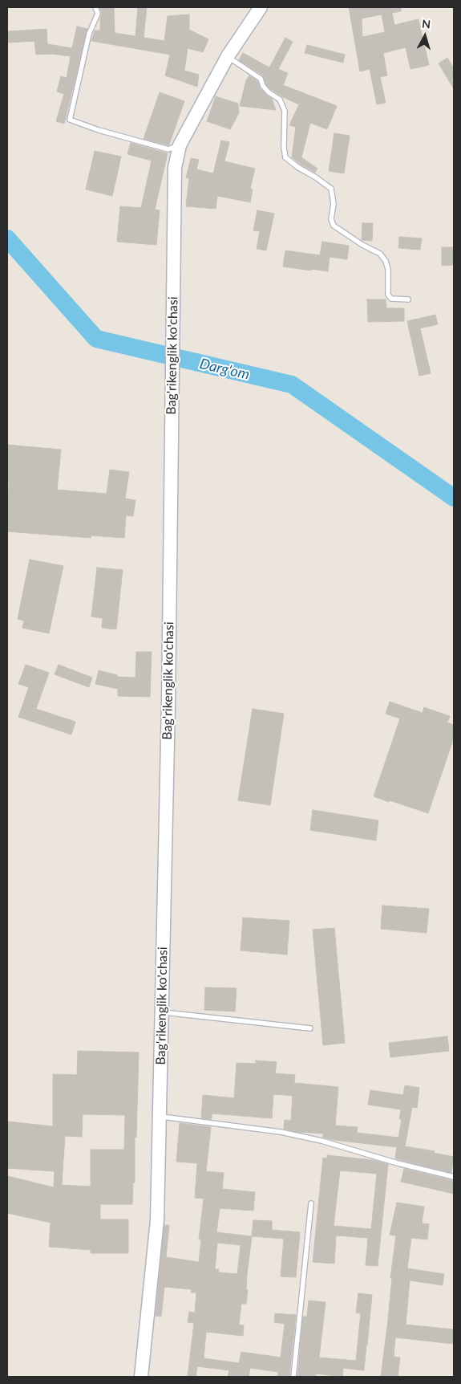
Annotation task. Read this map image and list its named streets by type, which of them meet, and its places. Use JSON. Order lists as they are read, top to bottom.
{
  "streets": {
    "main road": ["Bag'rikenglik ko'chasi"]
  },
  "water": ["Darg'om"],
  "north": "top"
}
